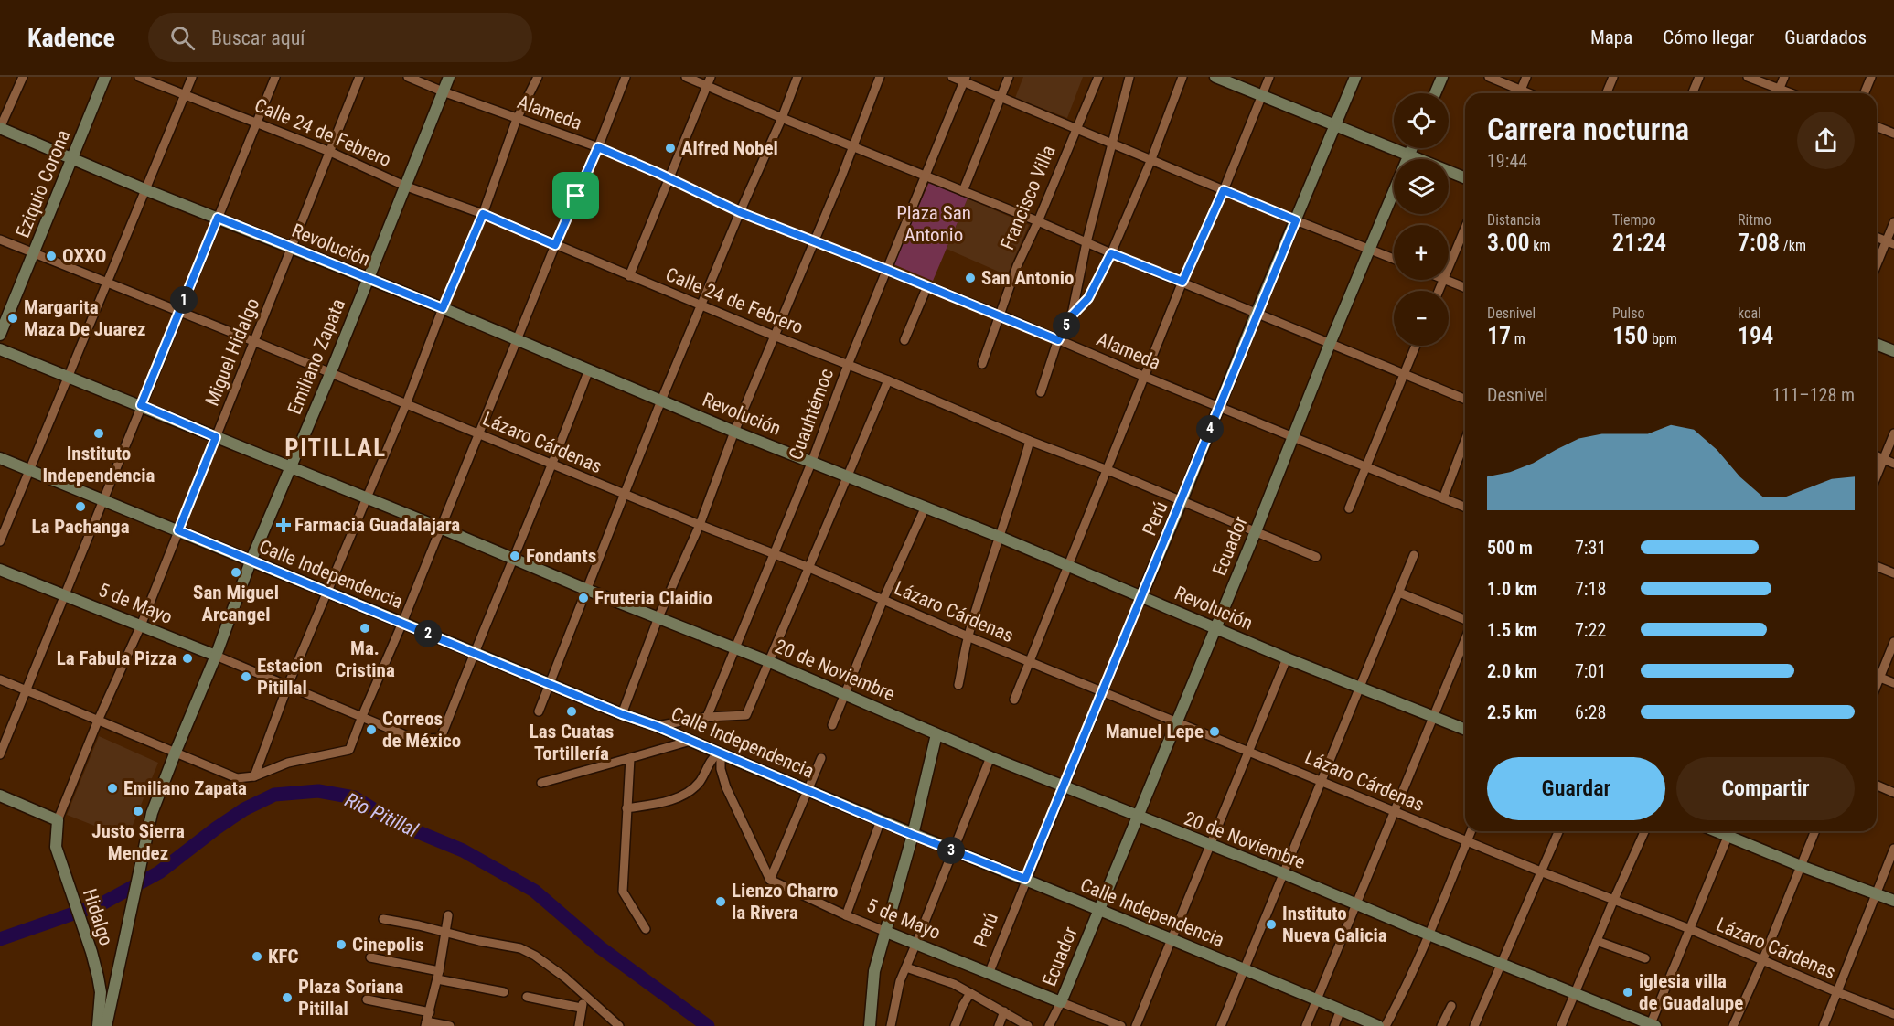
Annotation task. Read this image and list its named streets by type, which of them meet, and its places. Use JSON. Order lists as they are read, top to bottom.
{
  "streets": {
    "street": [
      "Alameda",
      "Calle 24 de Febrero",
      "Eziquio Corona",
      "Francisco Villa",
      "Revolución",
      "Miguel Hidalgo",
      "Emiliano Zapata",
      "Cuauhtémoc",
      "Lázaro Cárdenas",
      "Perú",
      "Ecuador",
      "Calle Independencia",
      "5 de Mayo",
      "20 de Noviembre",
      "Hidalgo"
    ]
  },
  "crossings": [
    ["Alameda", "Francisco Villa"],
    ["Alameda", "Emiliano Zapata"],
    ["Alameda", "Cuauhtémoc"],
    ["Alameda", "Perú"],
    ["Alameda", "Ecuador"],
    ["Calle 24 de Febrero", "Miguel Hidalgo"],
    ["Calle 24 de Febrero", "Emiliano Zapata"],
    ["Calle 24 de Febrero", "Cuauhtémoc"],
    ["Calle 24 de Febrero", "Perú"],
    ["Calle 24 de Febrero", "Ecuador"],
    ["Eziquio Corona", "Revolución"],
    ["Eziquio Corona", "Lázaro Cárdenas"],
    ["Revolución", "Miguel Hidalgo"],
    ["Revolución", "Emiliano Zapata"],
    ["Revolución", "Cuauhtémoc"],
    ["Revolución", "Perú"],
    ["Revolución", "Ecuador"],
    ["Miguel Hidalgo", "Lázaro Cárdenas"],
    ["Miguel Hidalgo", "Calle Independencia"],
    ["Miguel Hidalgo", "5 de Mayo"],
    ["Miguel Hidalgo", "20 de Noviembre"],
    ["Miguel Hidalgo", "Hidalgo"],
    ["Emiliano Zapata", "Lázaro Cárdenas"],
    ["Emiliano Zapata", "Calle Independencia"],
    ["Emiliano Zapata", "5 de Mayo"],
    ["Emiliano Zapata", "20 de Noviembre"],
    ["Cuauhtémoc", "Lázaro Cárdenas"],
    ["Cuauhtémoc", "20 de Noviembre"],
    ["Lázaro Cárdenas", "Perú"],
    ["Lázaro Cárdenas", "Ecuador"],
    ["Perú", "Calle Independencia"],
    ["Perú", "5 de Mayo"],
    ["Perú", "20 de Noviembre"],
    ["Ecuador", "Calle Independencia"],
    ["Ecuador", "5 de Mayo"],
    ["Ecuador", "20 de Noviembre"],
    ["Calle Independencia", "5 de Mayo"]
  ],
  "districts": ["PITILLAL"],
  "water": ["Rio Pitillal"],
  "parks": ["Plaza San Antonio"],
  "places": {
    "other": [
      "Alfred Nobel",
      "OXXO",
      "San Antonio",
      "Margarita Maza De Juarez",
      "Instituto Independencia",
      "La Pachanga",
      "Fondants",
      "San Miguel Arcangel",
      "Fruteria Claidio",
      "Ma. Cristina",
      "La Fabula Pizza",
      "Estacion Pitillal",
      "Las Cuatas Tortillería",
      "Correos de México",
      "Manuel Lepe",
      "Emiliano Zapata",
      "Justo Sierra Mendez",
      "Lienzo Charro la Rivera",
      "Instituto Nueva Galicia",
      "Cinepolis",
      "KFC",
      "iglesia villa de Guadalupe",
      "Plaza Soriana Pitillal"
    ],
    "health": ["Farmacia Guadalajara"]
  },
  "page": {
    "header": "Kadence",
    "search": "Buscar aquí",
    "nav": ["Mapa", "Cómo llegar", "Guardados"],
    "map_buttons": ["+", "−"],
    "heading": ["Carrera nocturna", "19:44"],
    "stats": [
      ["Distancia", "3.00 km"],
      ["Tiempo", "21:24"],
      ["Ritmo", "7:08 /km"],
      ["Desnivel", "17 m"],
      ["Pulso", "150 bpm"],
      ["kcal", "194"]
    ],
    "pins": [
      "1",
      "5",
      "4",
      "2",
      "3"
    ],
    "chart": ["Desnivel", "111–128 m"],
    "list": [
      {
        "name": "500 m",
        "note": "7:31"
      },
      {
        "name": "1.0 km",
        "note": "7:18"
      },
      {
        "name": "1.5 km",
        "note": "7:22"
      },
      {
        "name": "2.0 km",
        "note": "7:01"
      },
      {
        "name": "2.5 km",
        "note": "6:28"
      }
    ],
    "buttons": ["Guardar", "Compartir"]
  }
}
